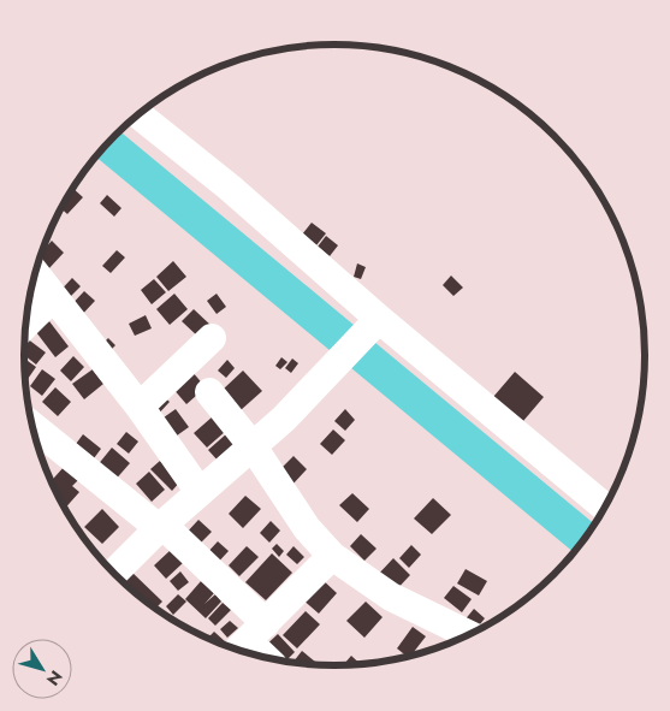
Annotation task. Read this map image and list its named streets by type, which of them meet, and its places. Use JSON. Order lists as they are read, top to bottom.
{
  "north": "bottom right"
}
